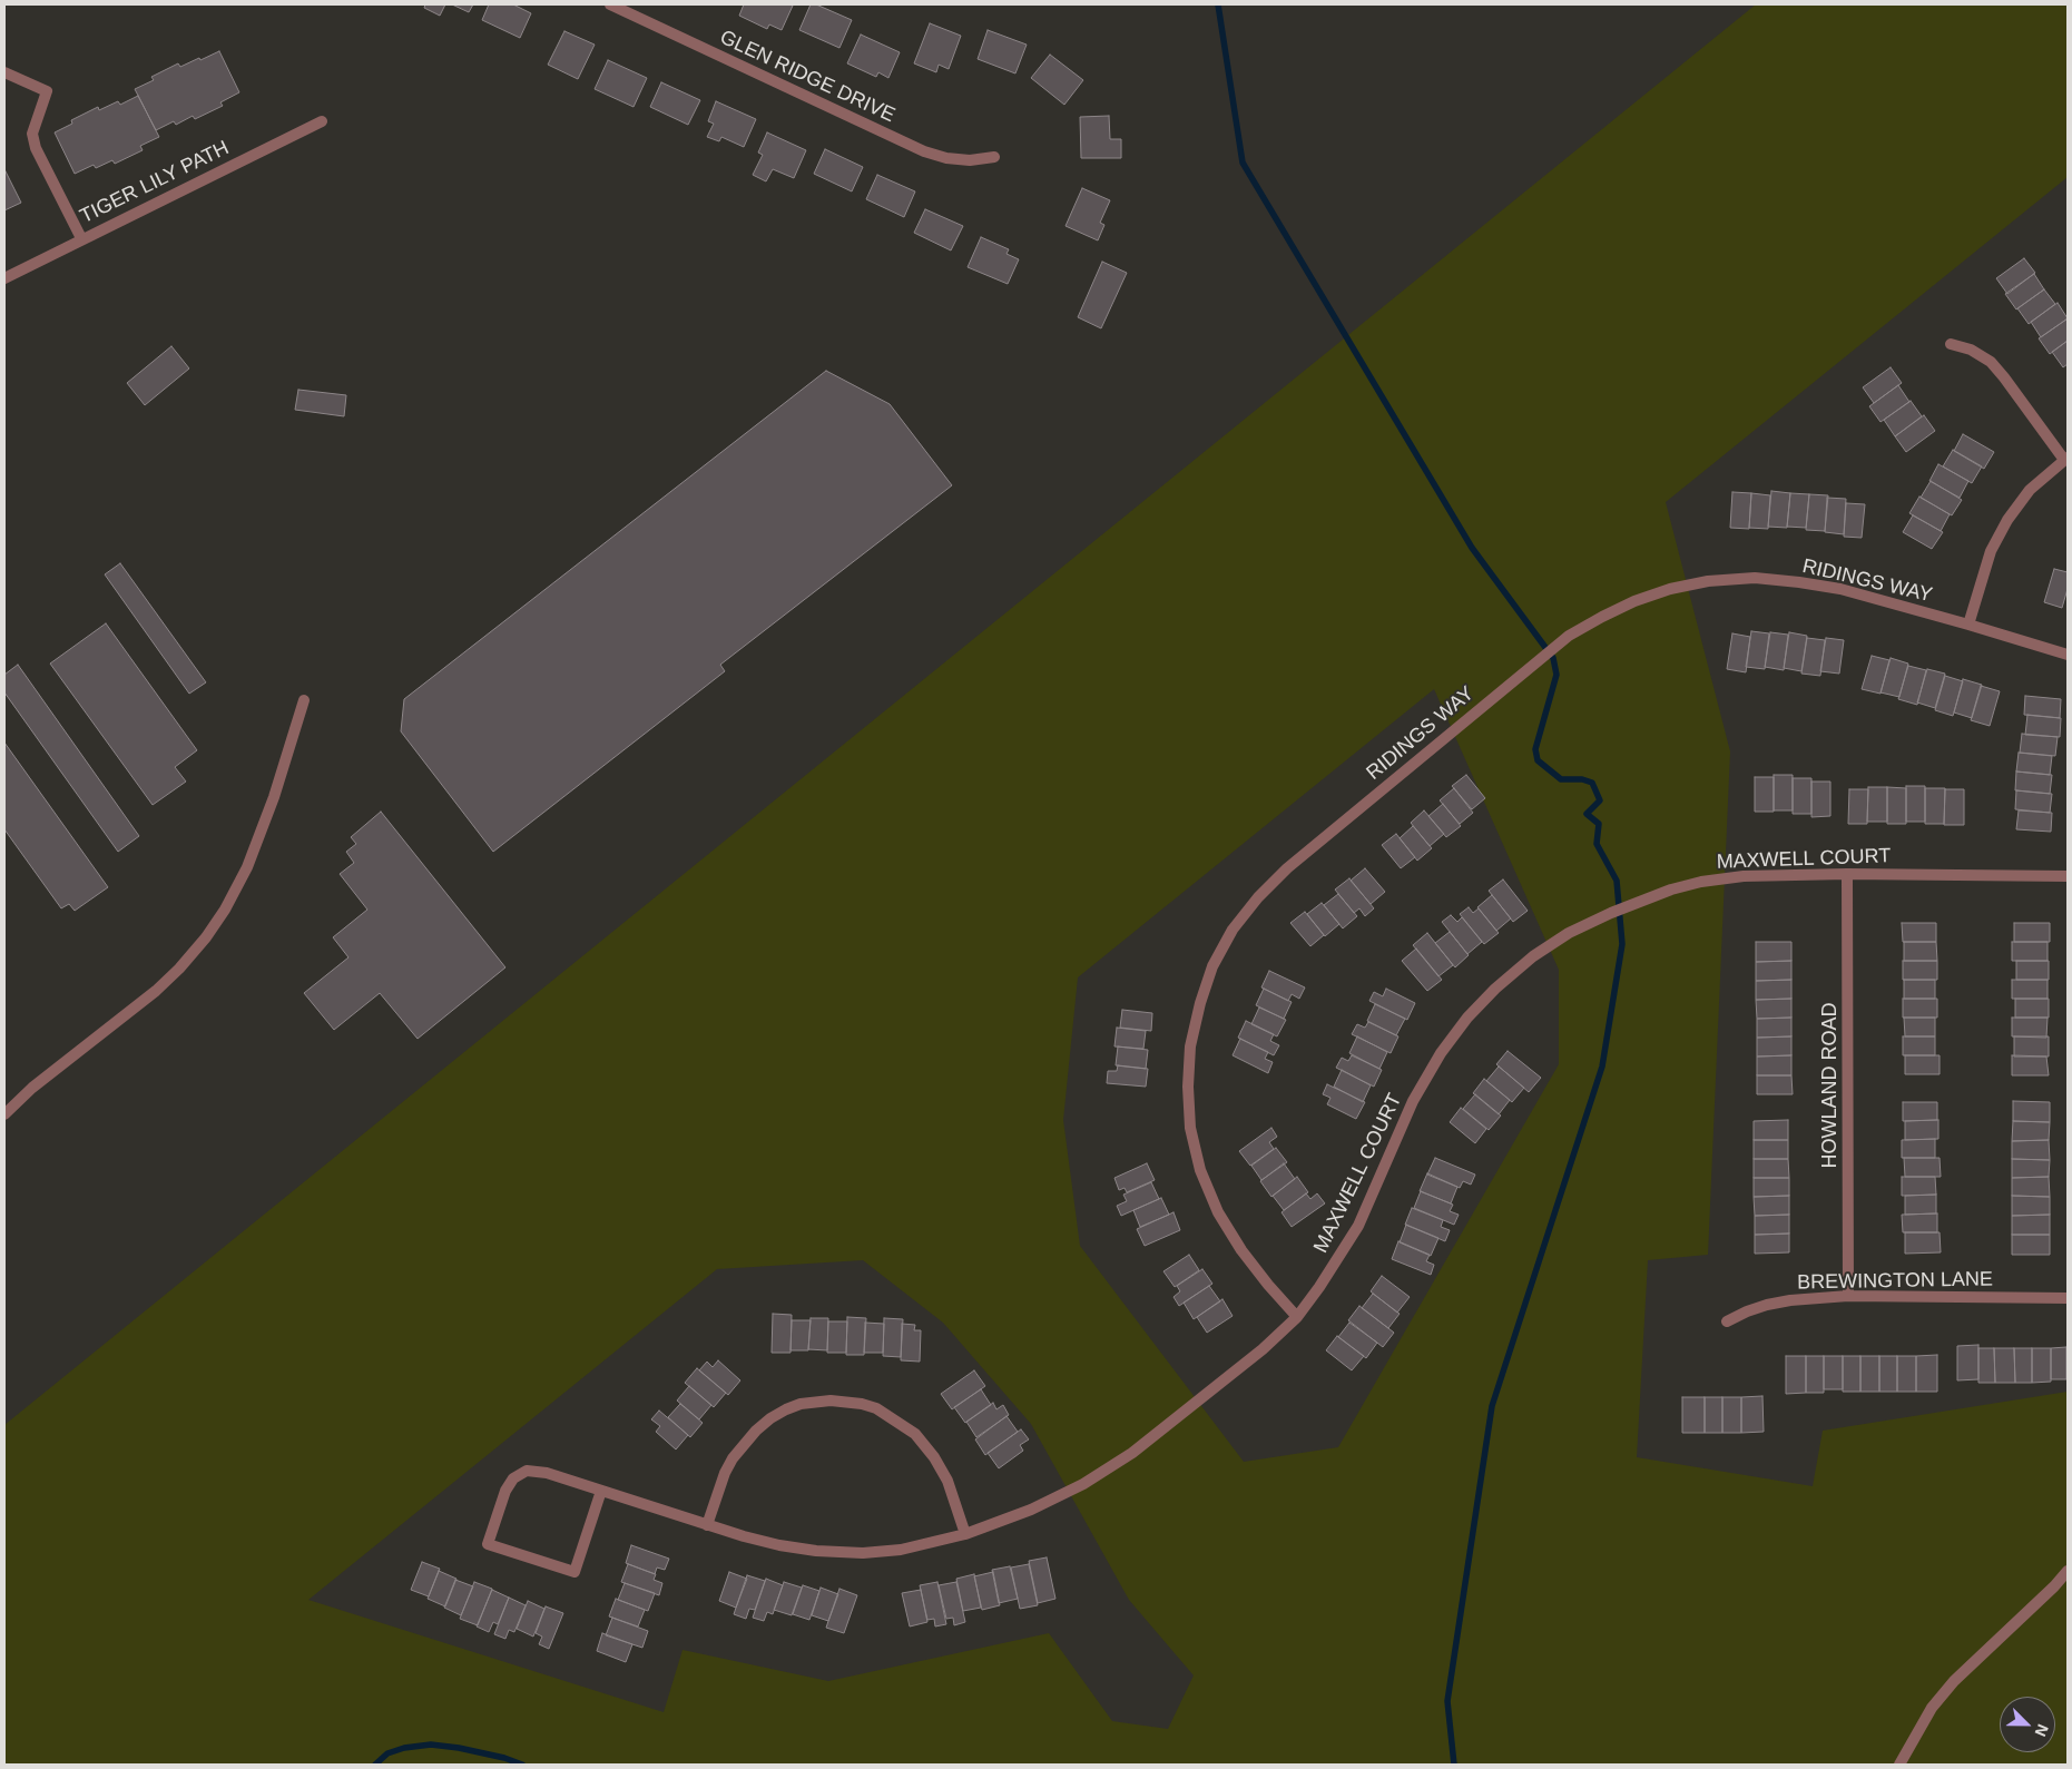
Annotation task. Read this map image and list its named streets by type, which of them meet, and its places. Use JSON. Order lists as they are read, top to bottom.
{
  "streets": {
    "street": [
      "GLEN RIDGE DRIVE",
      "TIGER LILY PATH",
      "RIDINGS WAY",
      "MAXWELL COURT",
      "HOWLAND ROAD",
      "BREWINGTON LANE"
    ]
  },
  "crossings": [
    ["RIDINGS WAY", "MAXWELL COURT"],
    ["MAXWELL COURT", "HOWLAND ROAD"],
    ["HOWLAND ROAD", "BREWINGTON LANE"]
  ],
  "north": "bottom right"
}
